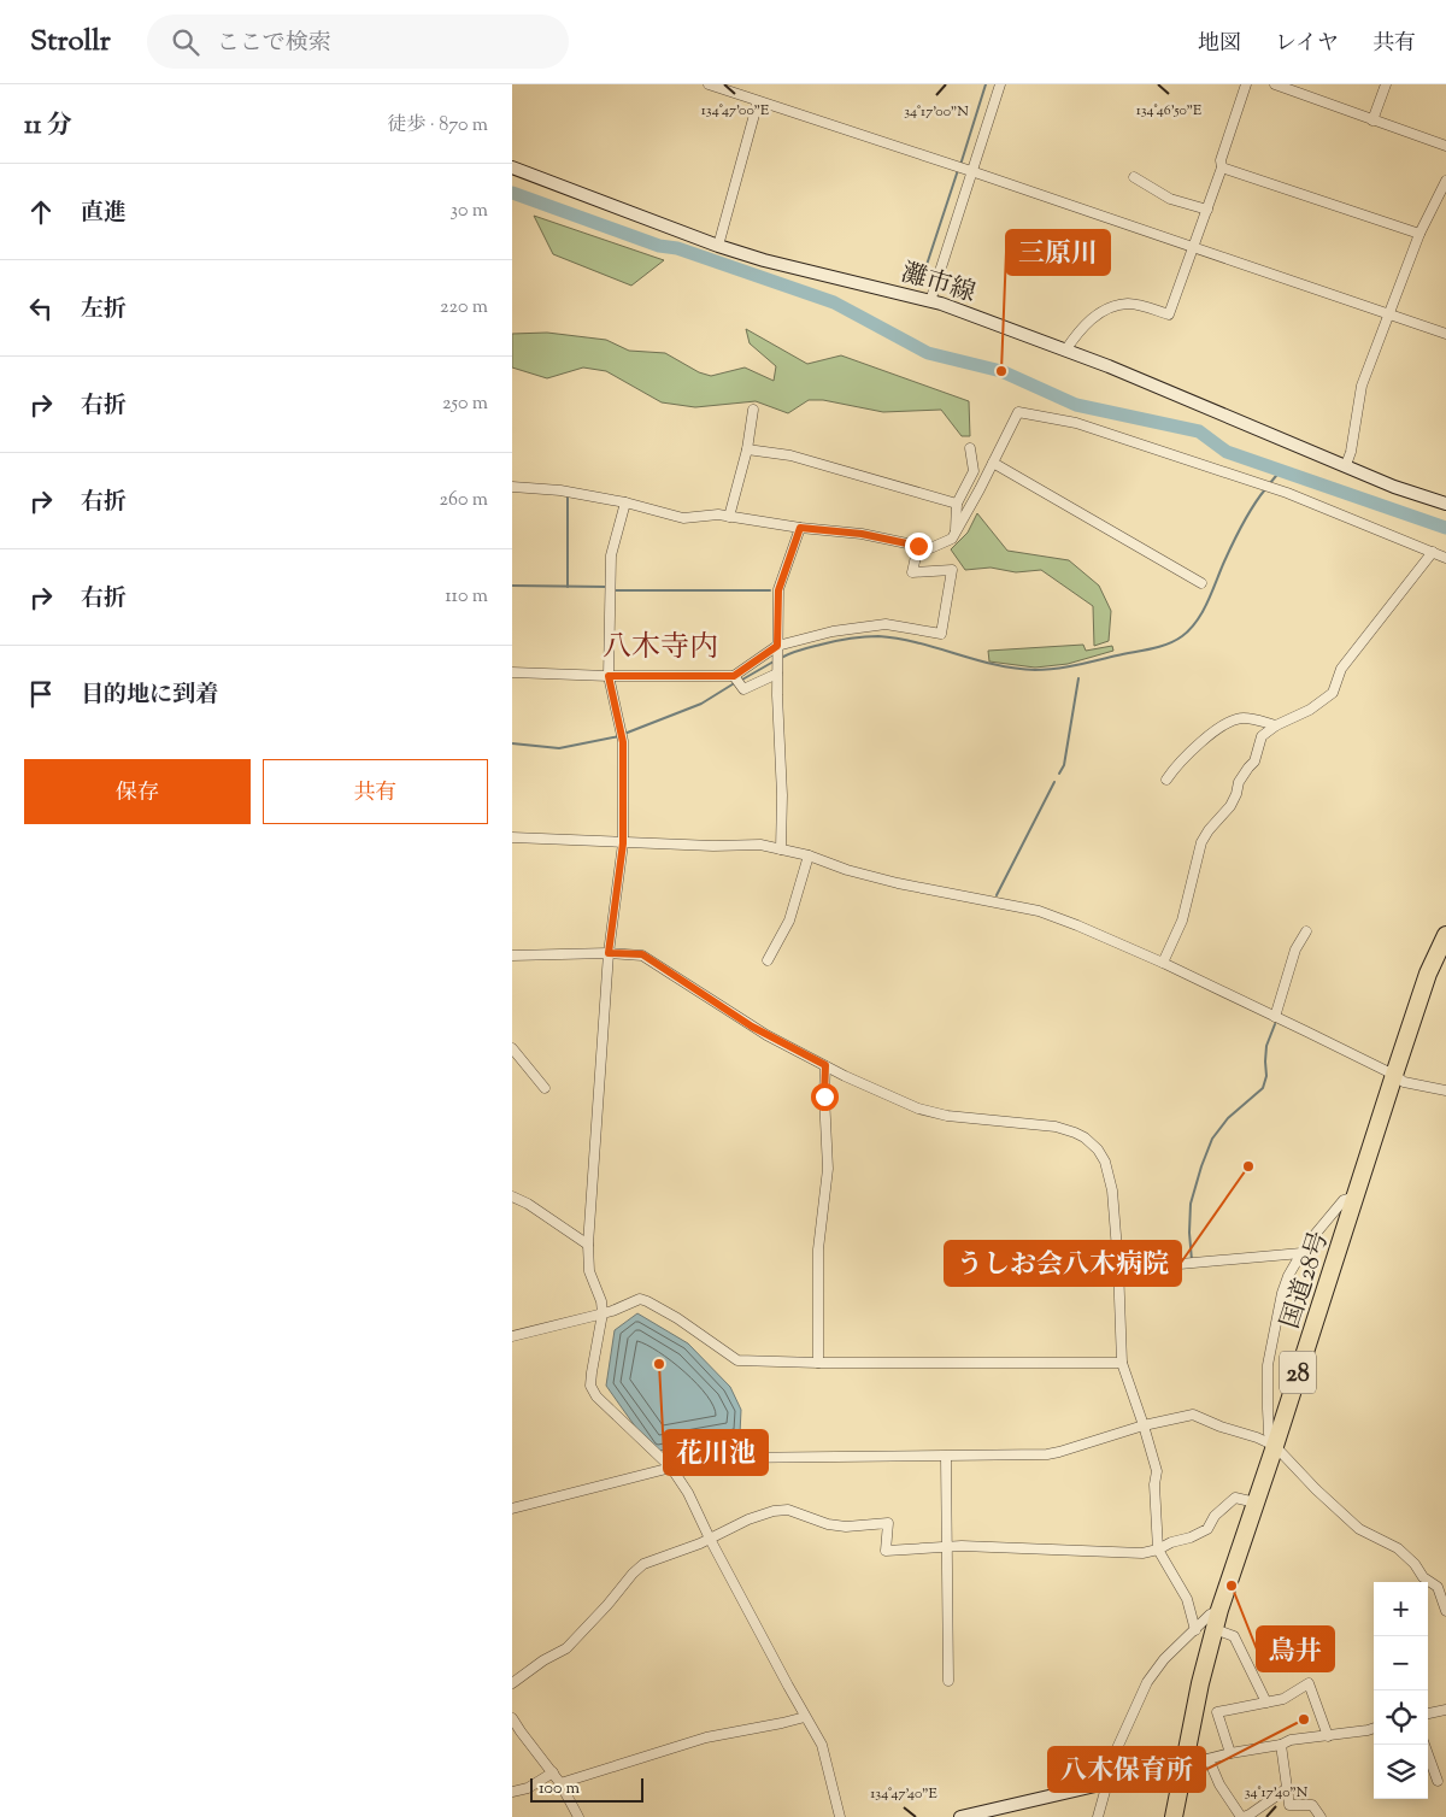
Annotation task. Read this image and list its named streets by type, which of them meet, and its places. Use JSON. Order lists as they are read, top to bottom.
{
  "streets": {
    "highway": ["国道28号", "28"],
    "main road": ["灘市線"]
  },
  "districts": ["八木寺内"],
  "places": [
    "三原川",
    "うしお会八木病院",
    "花川池",
    "鳥井",
    "八木保育所"
  ],
  "scale_bar": "100 m",
  "page": {
    "header": "Strollr",
    "search": "ここで検索",
    "nav": ["地図", "レイヤ", "共有"],
    "heading": ["11 分", "徒歩 · 870 m"],
    "list": [
      ["直進", "30 m"],
      ["左折", "220 m"],
      ["右折", "250 m"],
      ["右折", "260 m"],
      ["右折", "110 m"],
      "目的地に到着"
    ],
    "buttons": ["保存", "共有"],
    "map_buttons": ["+", "−"],
    "scale": "100 m"
  },
  "coordinates": [
    "134°47'00\"E",
    "134°46'50\"E",
    "34°17'00\"N",
    "34°17'40\"N",
    "134°47'40\"E"
  ]
}
